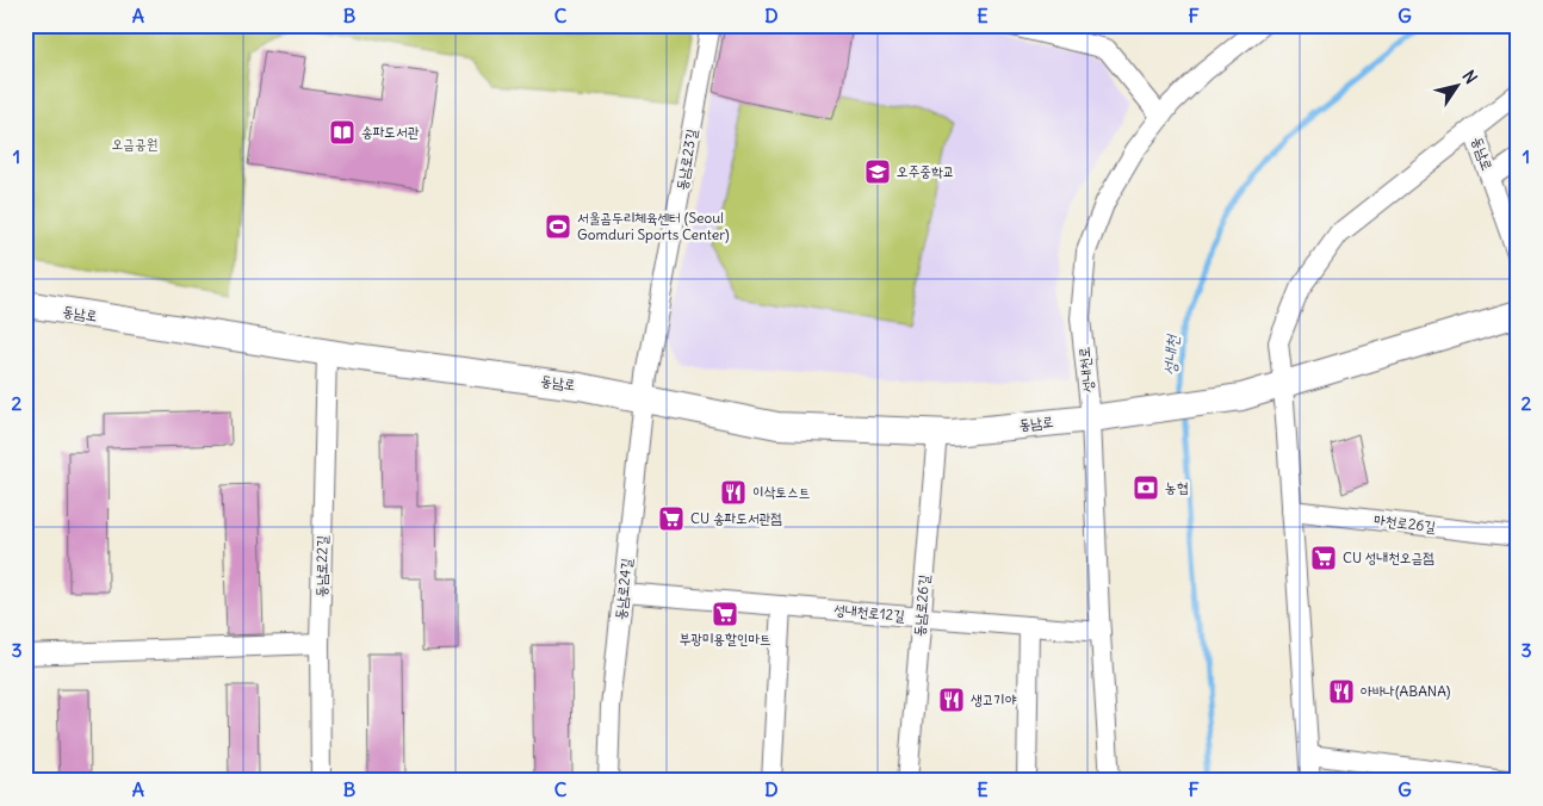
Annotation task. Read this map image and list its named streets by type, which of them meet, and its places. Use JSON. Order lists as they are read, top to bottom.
{
  "streets": {
    "main road": ["동남로"],
    "street": [
      "동남로23길",
      "성내천로",
      "마천로26길",
      "동남로22길",
      "동남로24길",
      "동남로26길",
      "성내천로12길"
    ]
  },
  "crossings": [
    ["동남로", "동남로23길"],
    ["동남로", "성내천로"],
    ["동남로", "동남로22길"],
    ["동남로", "동남로24길"],
    ["동남로", "동남로26길"],
    ["동남로23길", "동남로24길"],
    ["성내천로", "성내천로12길"],
    ["동남로24길", "성내천로12길"],
    ["동남로26길", "성내천로12길"]
  ],
  "water": ["성내천"],
  "parks": ["오금공원"],
  "places": {
    "library": ["송파도서관"],
    "school or university": ["오주중학교"],
    "sports": ["서울곰두리체육센터 (Seoul Gomduri Sports Center)"],
    "bank": ["농협"],
    "restaurant": ["이삭토스트", "아바나(ABANA)", "생고기야"],
    "supermarket": ["CU 송파도서관점", "CU 성내천오금점", "부광미용할인마트"]
  },
  "north": "top right",
  "grid": {
    "columns": [
      "A",
      "B",
      "C",
      "D",
      "E",
      "F",
      "G"
    ],
    "rows": ["1", "2", "3"]
  }
}
